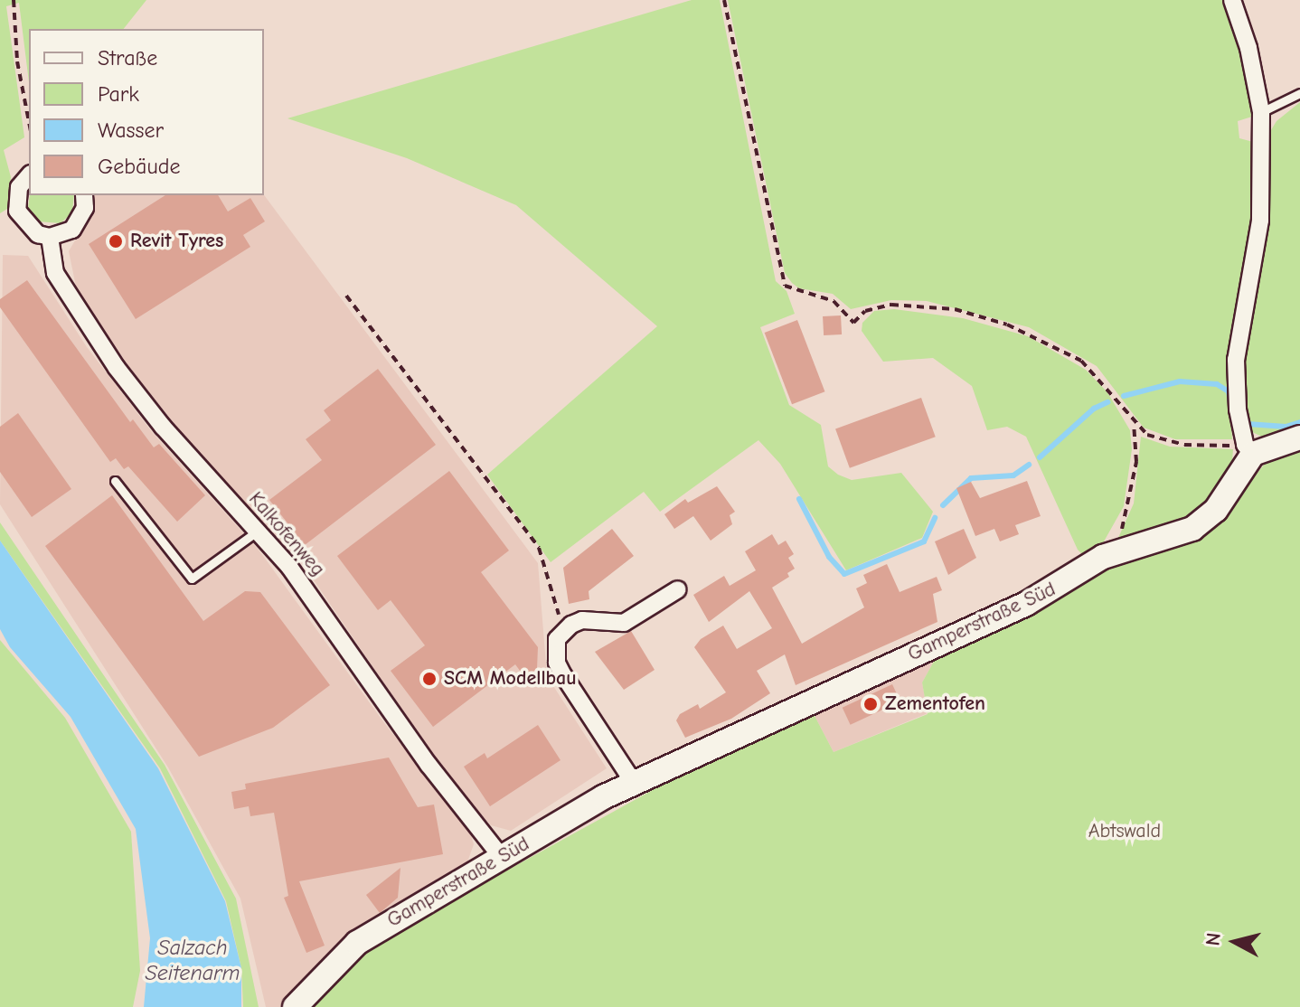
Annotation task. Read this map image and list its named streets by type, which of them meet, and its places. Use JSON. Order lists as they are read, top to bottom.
{
  "streets": {
    "street": ["Kalkofenweg", "Gamperstraße Süd"]
  },
  "crossings": [
    ["Kalkofenweg", "Gamperstraße Süd"]
  ],
  "water": ["Salzach Seitenarm"],
  "parks": ["Abtswald"],
  "places": ["Revit Tyres", "SCM Modellbau", "Zementofen"],
  "legend": [
    "Straße",
    "Park",
    "Wasser",
    "Gebäude"
  ],
  "north": "left"
}
